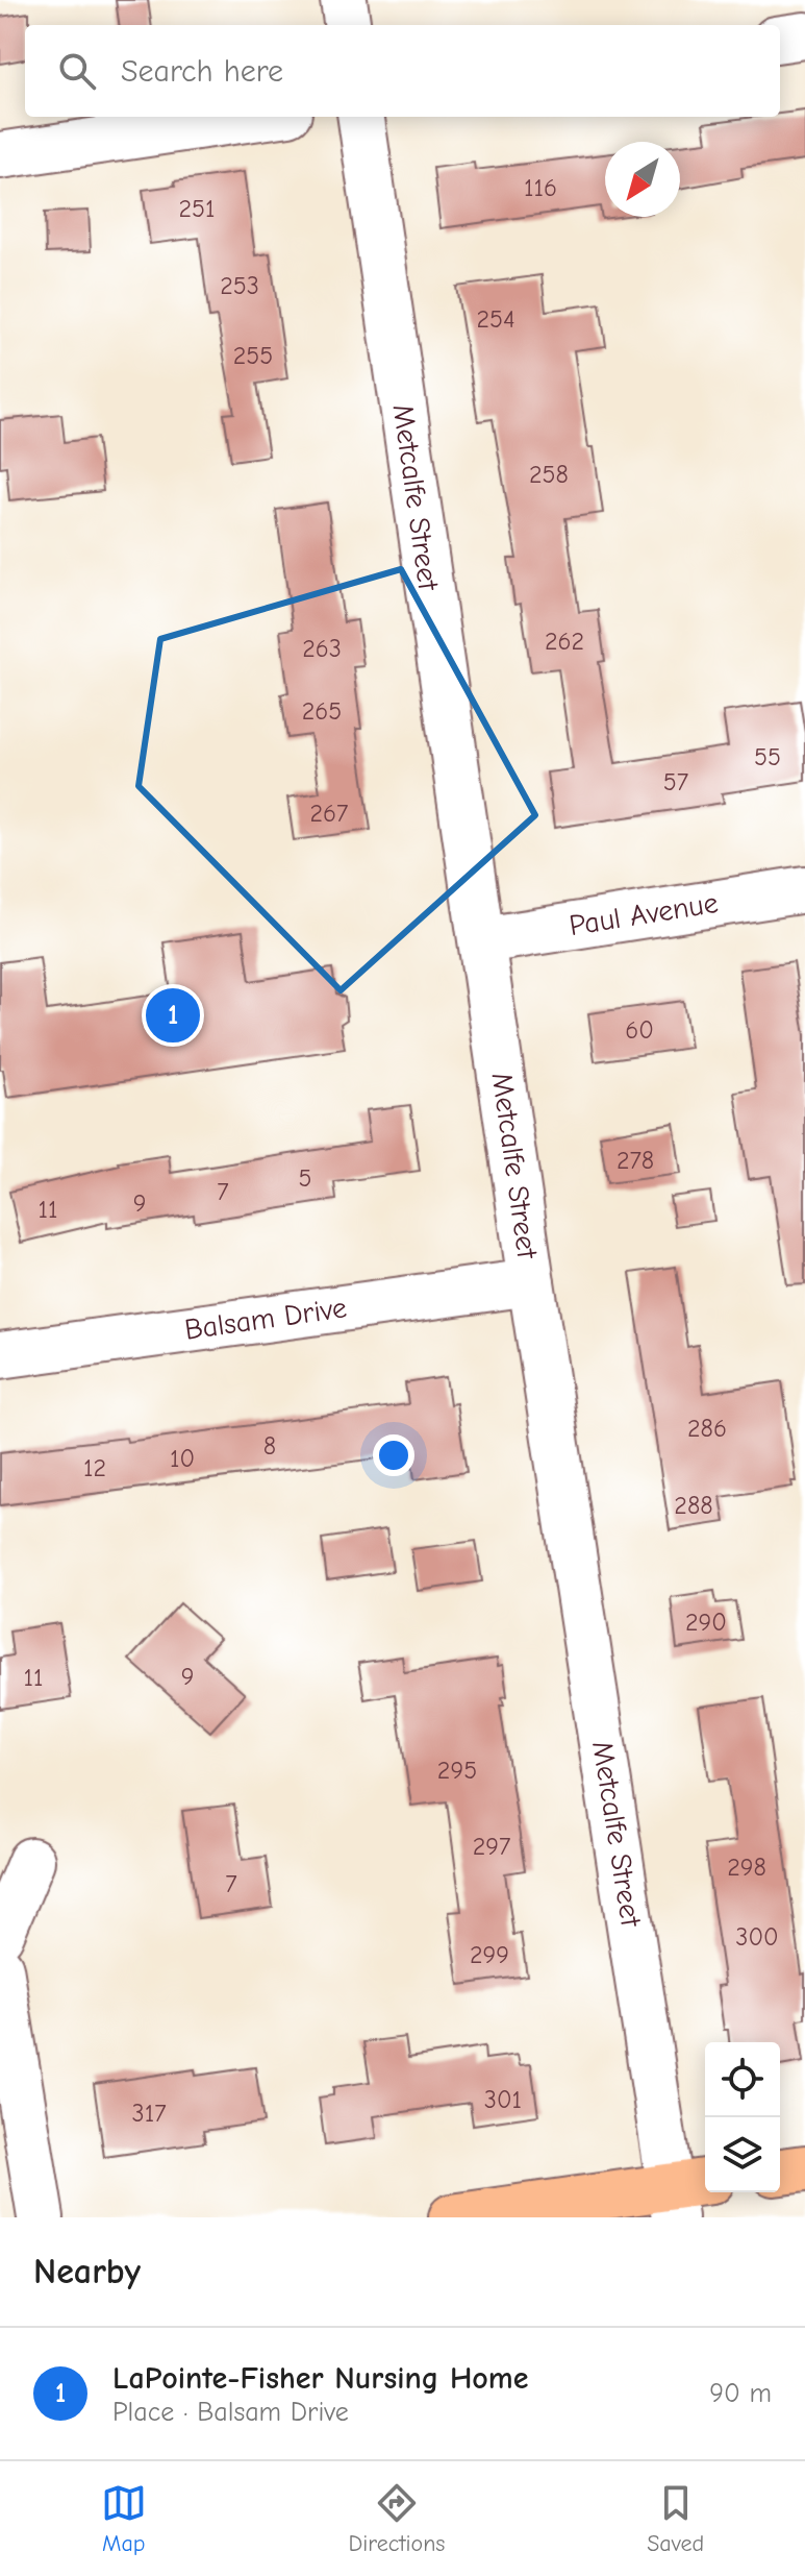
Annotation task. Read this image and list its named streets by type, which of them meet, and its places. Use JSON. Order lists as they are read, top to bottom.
{
  "streets": {
    "street": ["Metcalfe Street", "Paul Avenue", "Balsam Drive"]
  },
  "crossings": [
    ["Metcalfe Street", "Paul Avenue"],
    ["Metcalfe Street", "Balsam Drive"]
  ],
  "house_numbers": [
    "116",
    "251",
    "253",
    "254",
    "255",
    "258",
    "262",
    "263",
    "265",
    "55",
    "57",
    "267",
    "60",
    "278",
    "5",
    "7",
    "9",
    "11",
    "286",
    "8",
    "10",
    "12",
    "288",
    "290",
    "9",
    "11",
    "295",
    "297",
    "298",
    "7",
    "300",
    "299",
    "301",
    "317"
  ],
  "north": "bottom left",
  "page": {
    "search": "Search here",
    "pins": "1",
    "heading": "Nearby",
    "list": [
      {
        "mark": "1",
        "name": "LaPointe-Fisher Nursing Home",
        "note": "Place · Balsam Drive",
        "value": "90 m"
      }
    ],
    "nav": ["Map", "Directions", "Saved"]
  }
}
